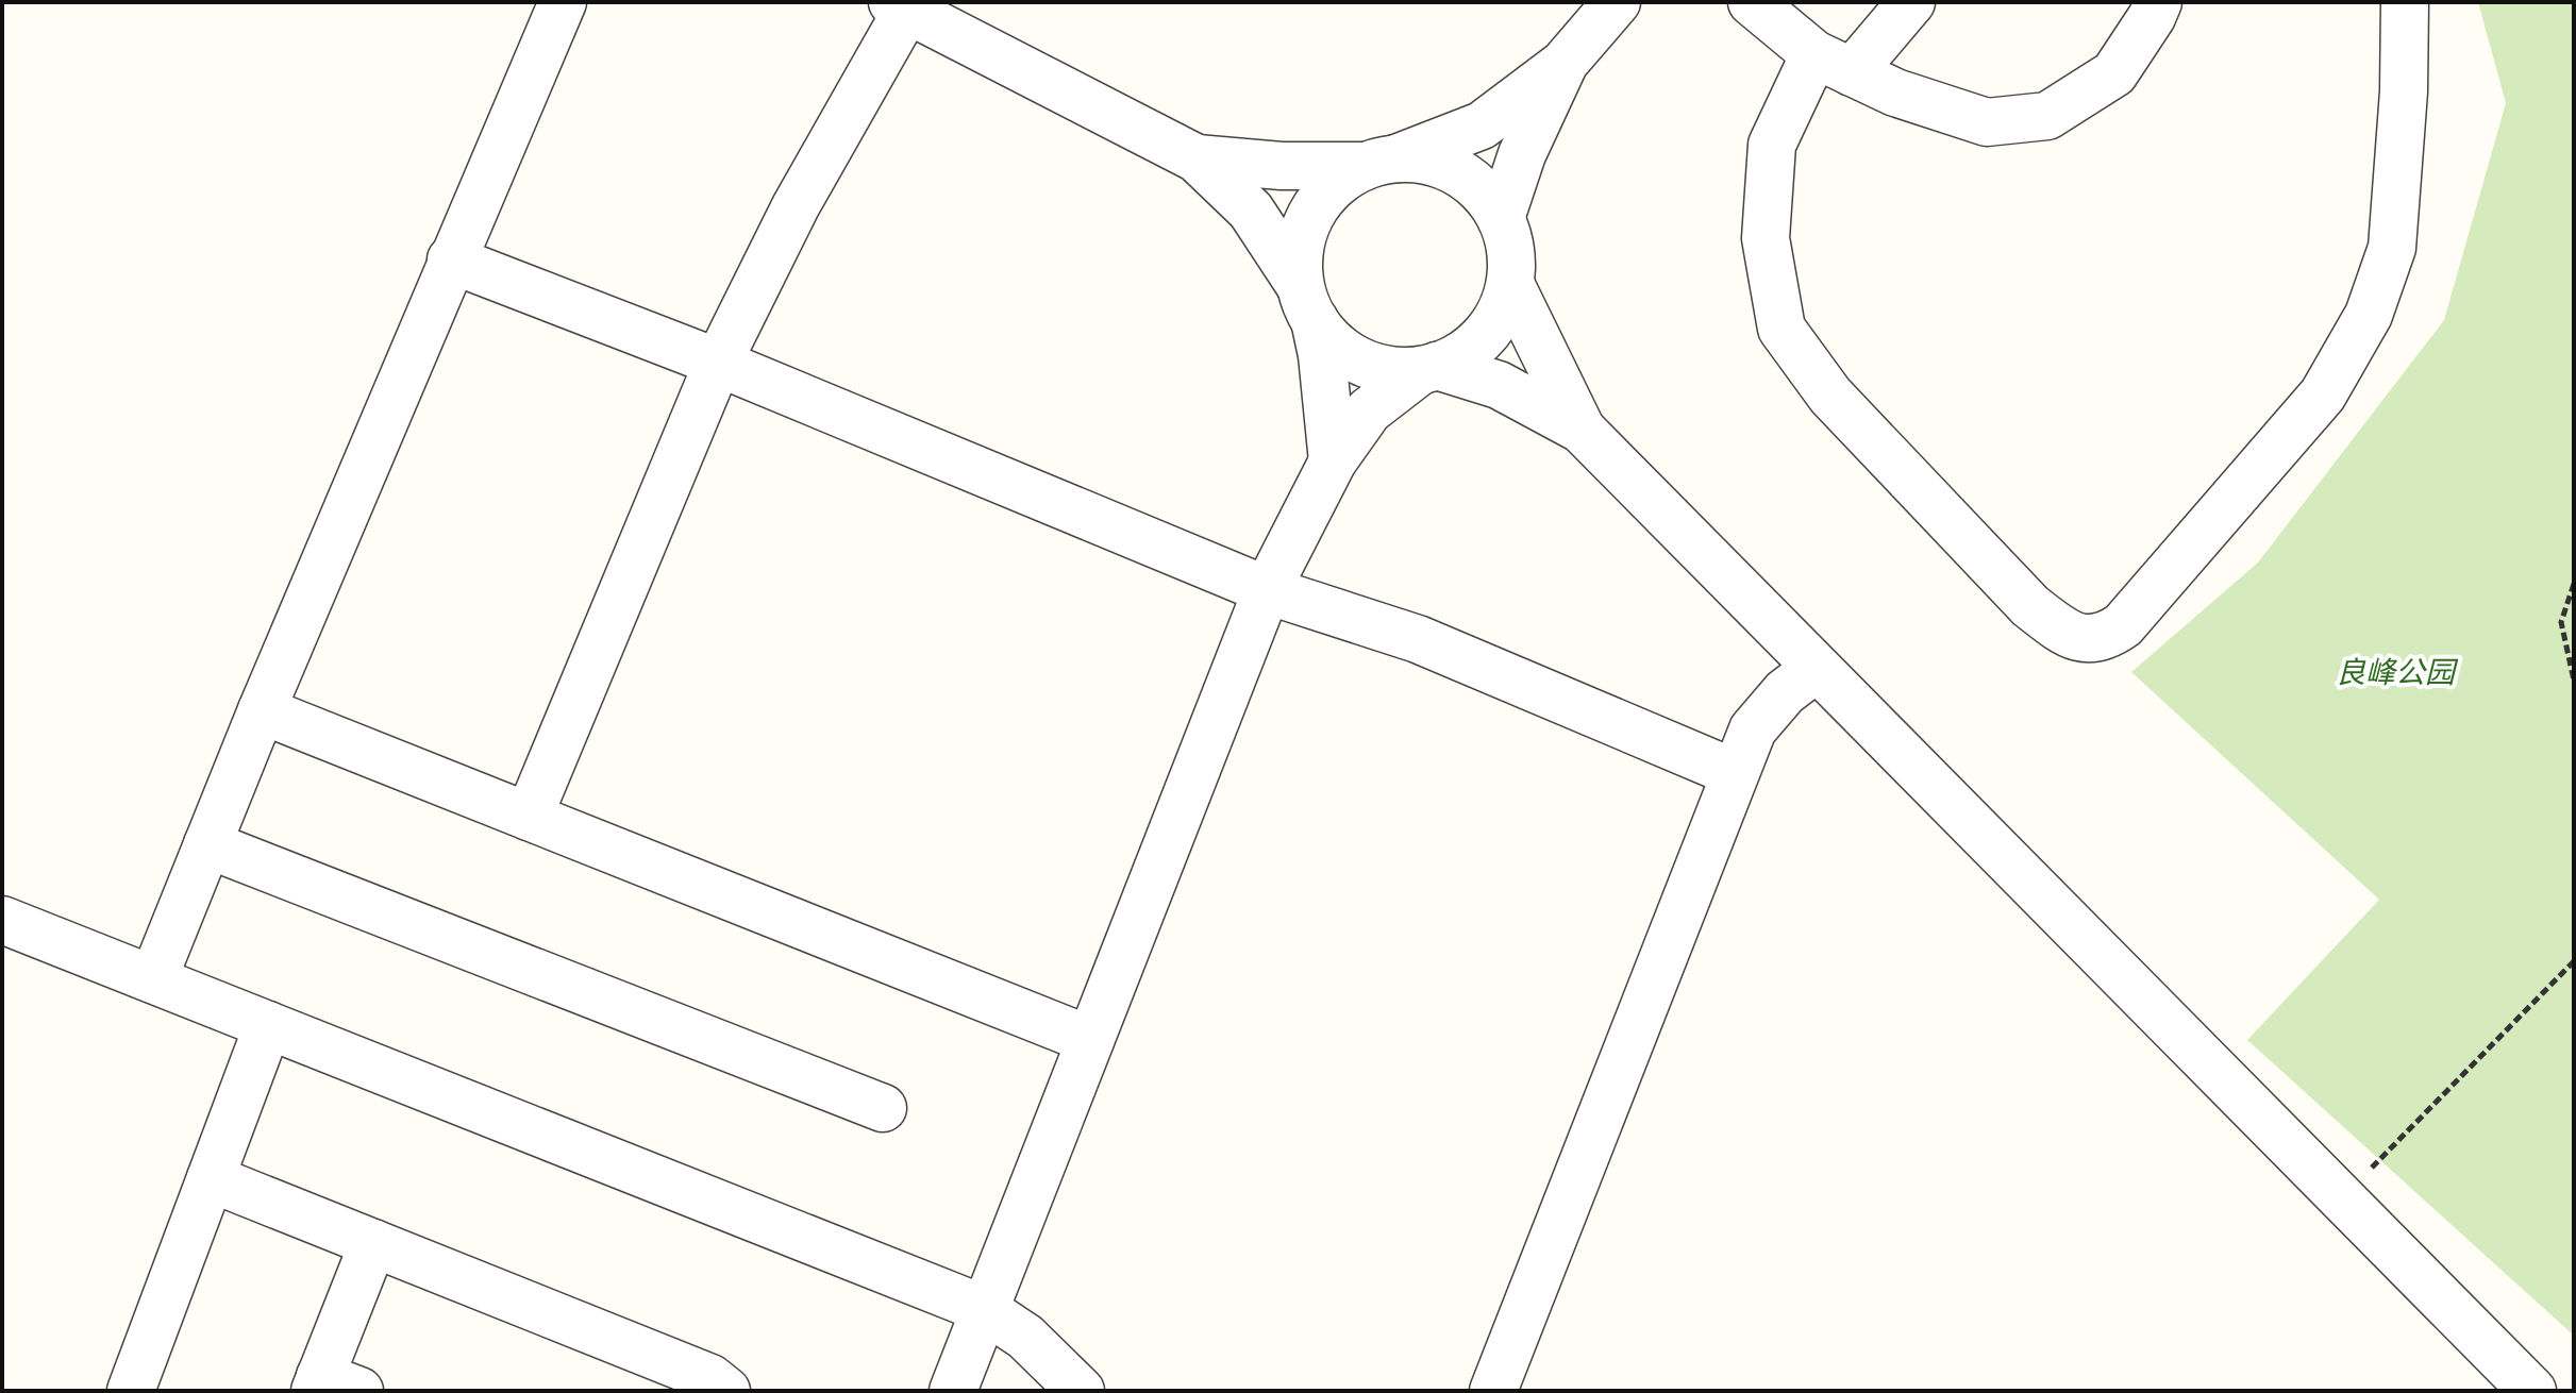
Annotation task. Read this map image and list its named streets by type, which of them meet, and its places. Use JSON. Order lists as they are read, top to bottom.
{
  "parks": ["良峰公园"]
}
